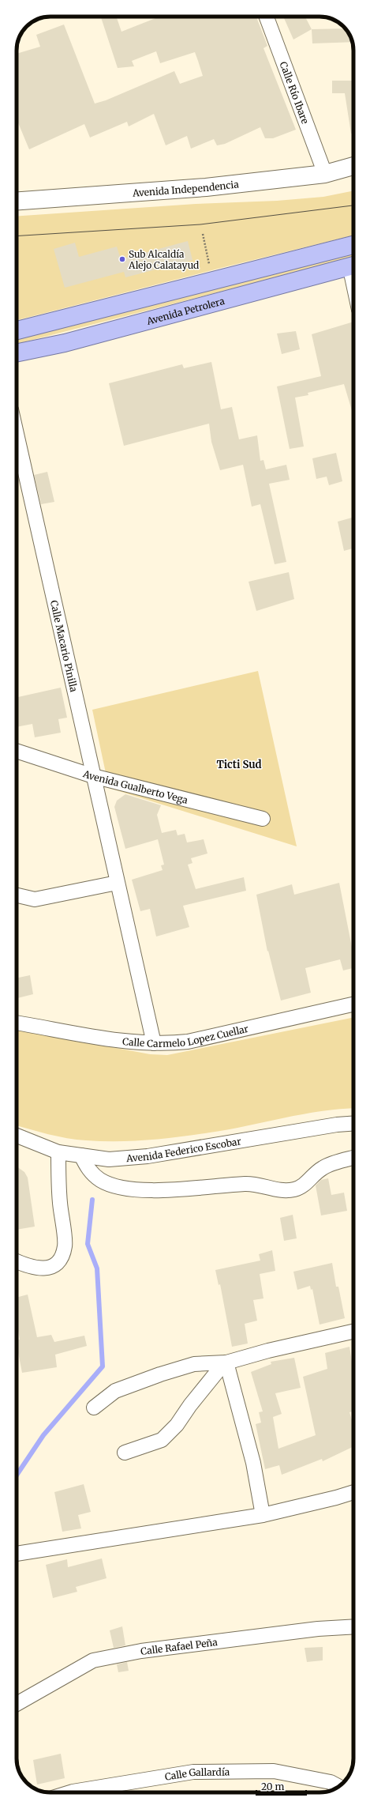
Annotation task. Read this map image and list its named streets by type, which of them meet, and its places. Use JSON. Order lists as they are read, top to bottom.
{
  "streets": {
    "highway": ["Avenida Petrolera"],
    "street": [
      "Calle Río Ibare",
      "Avenida Independencia",
      "Calle Macario Pinilla",
      "Avenida Gualberto Vega",
      "Calle Carmelo Lopez Cuellar",
      "Avenida Federico Escobar",
      "Calle Rafael Peña",
      "Calle Gallardía"
    ]
  },
  "crossings": [
    ["Calle Río Ibare", "Avenida Independencia"],
    ["Calle Macario Pinilla", "Avenida Gualberto Vega"],
    ["Calle Macario Pinilla", "Calle Carmelo Lopez Cuellar"]
  ],
  "districts": ["Ticti Sud"],
  "places": ["Sub Alcaldía Alejo Calatayud"],
  "scale_bar": "20 m"
}
